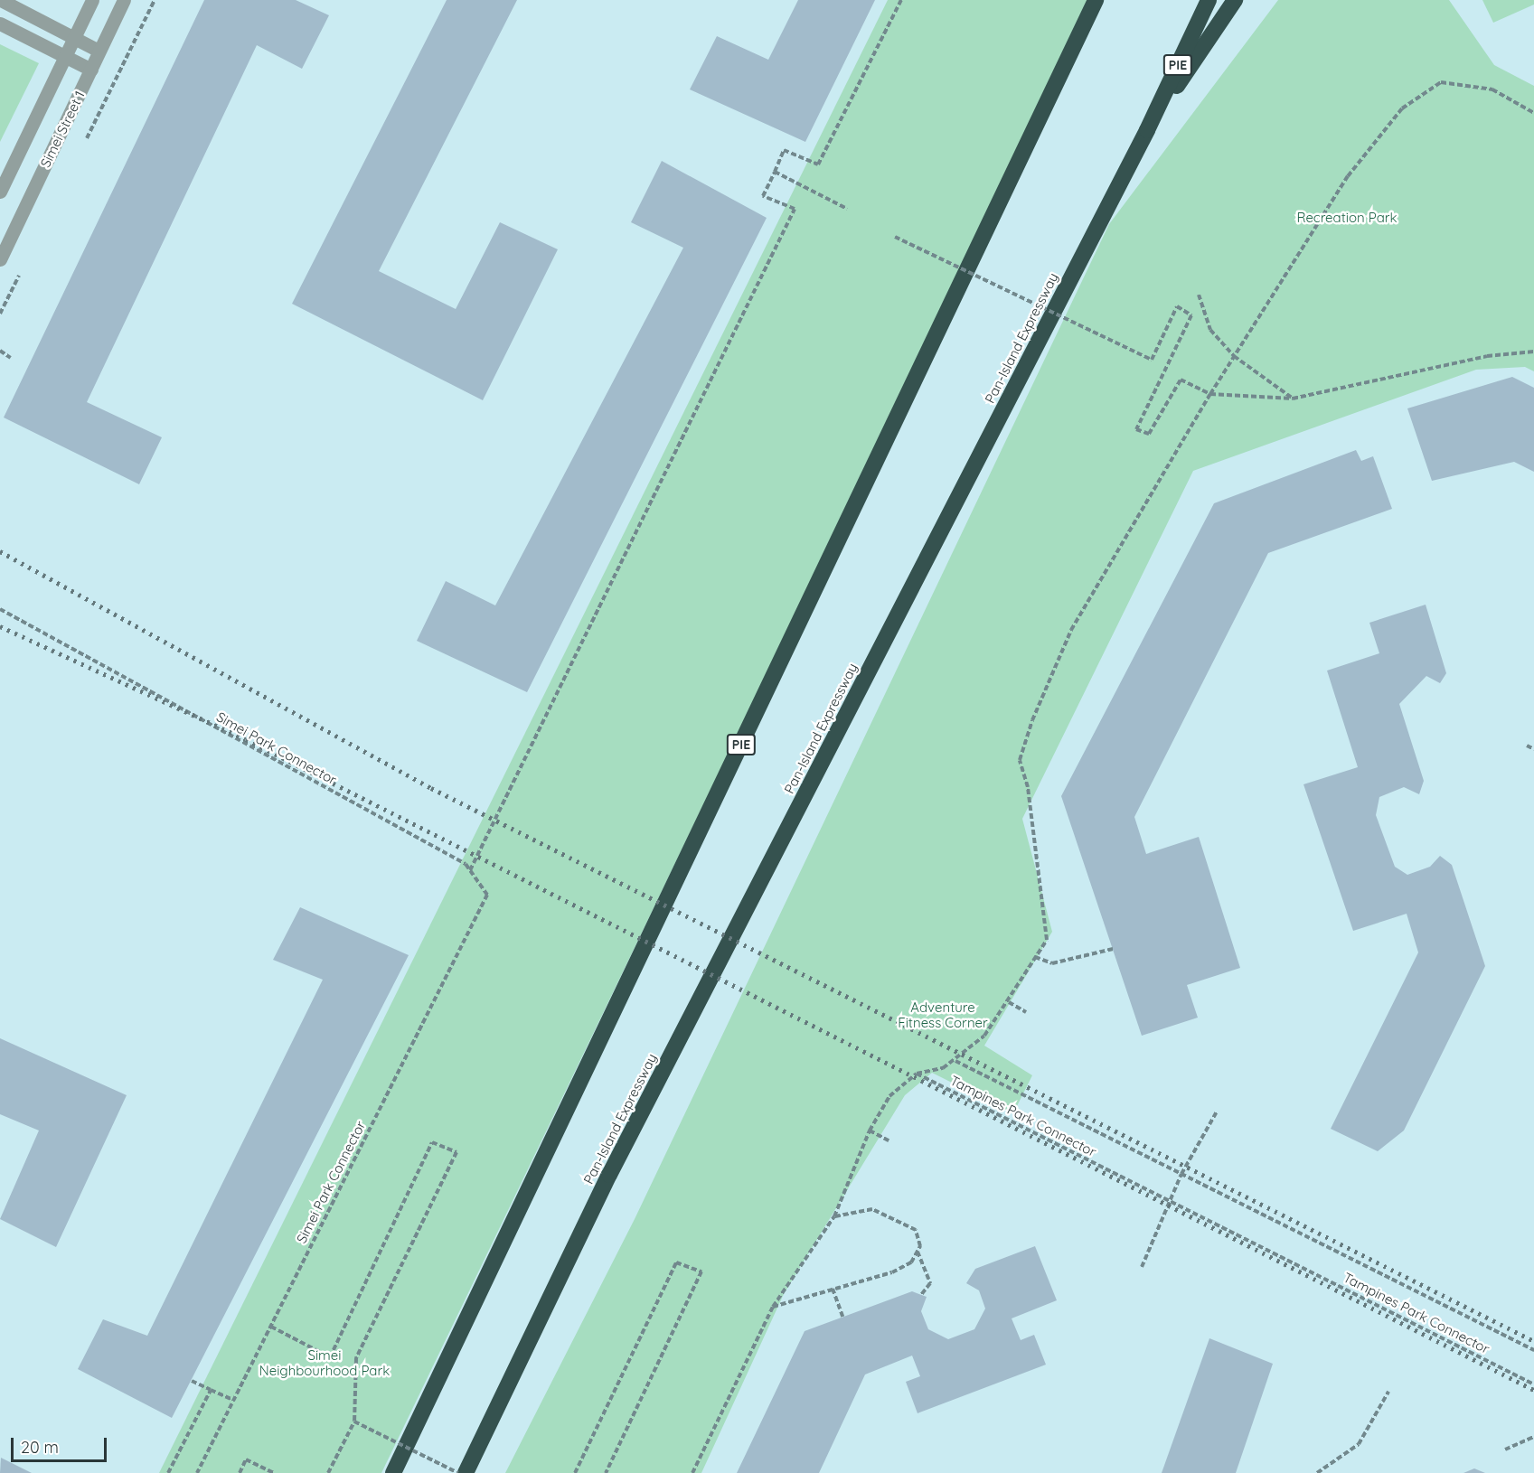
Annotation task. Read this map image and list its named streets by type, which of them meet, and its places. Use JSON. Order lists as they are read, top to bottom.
{
  "streets": {
    "highway": ["PIE", "Pan-Island Expressway"],
    "street": ["Simei Street 1"],
    "path": ["Simei Park Connector", "Tampines Park Connector"]
  },
  "parks": ["Recreation Park", "Adventure Fitness Corner", "Simei Neighbourhood Park"],
  "scale_bar": "20 m"
}
